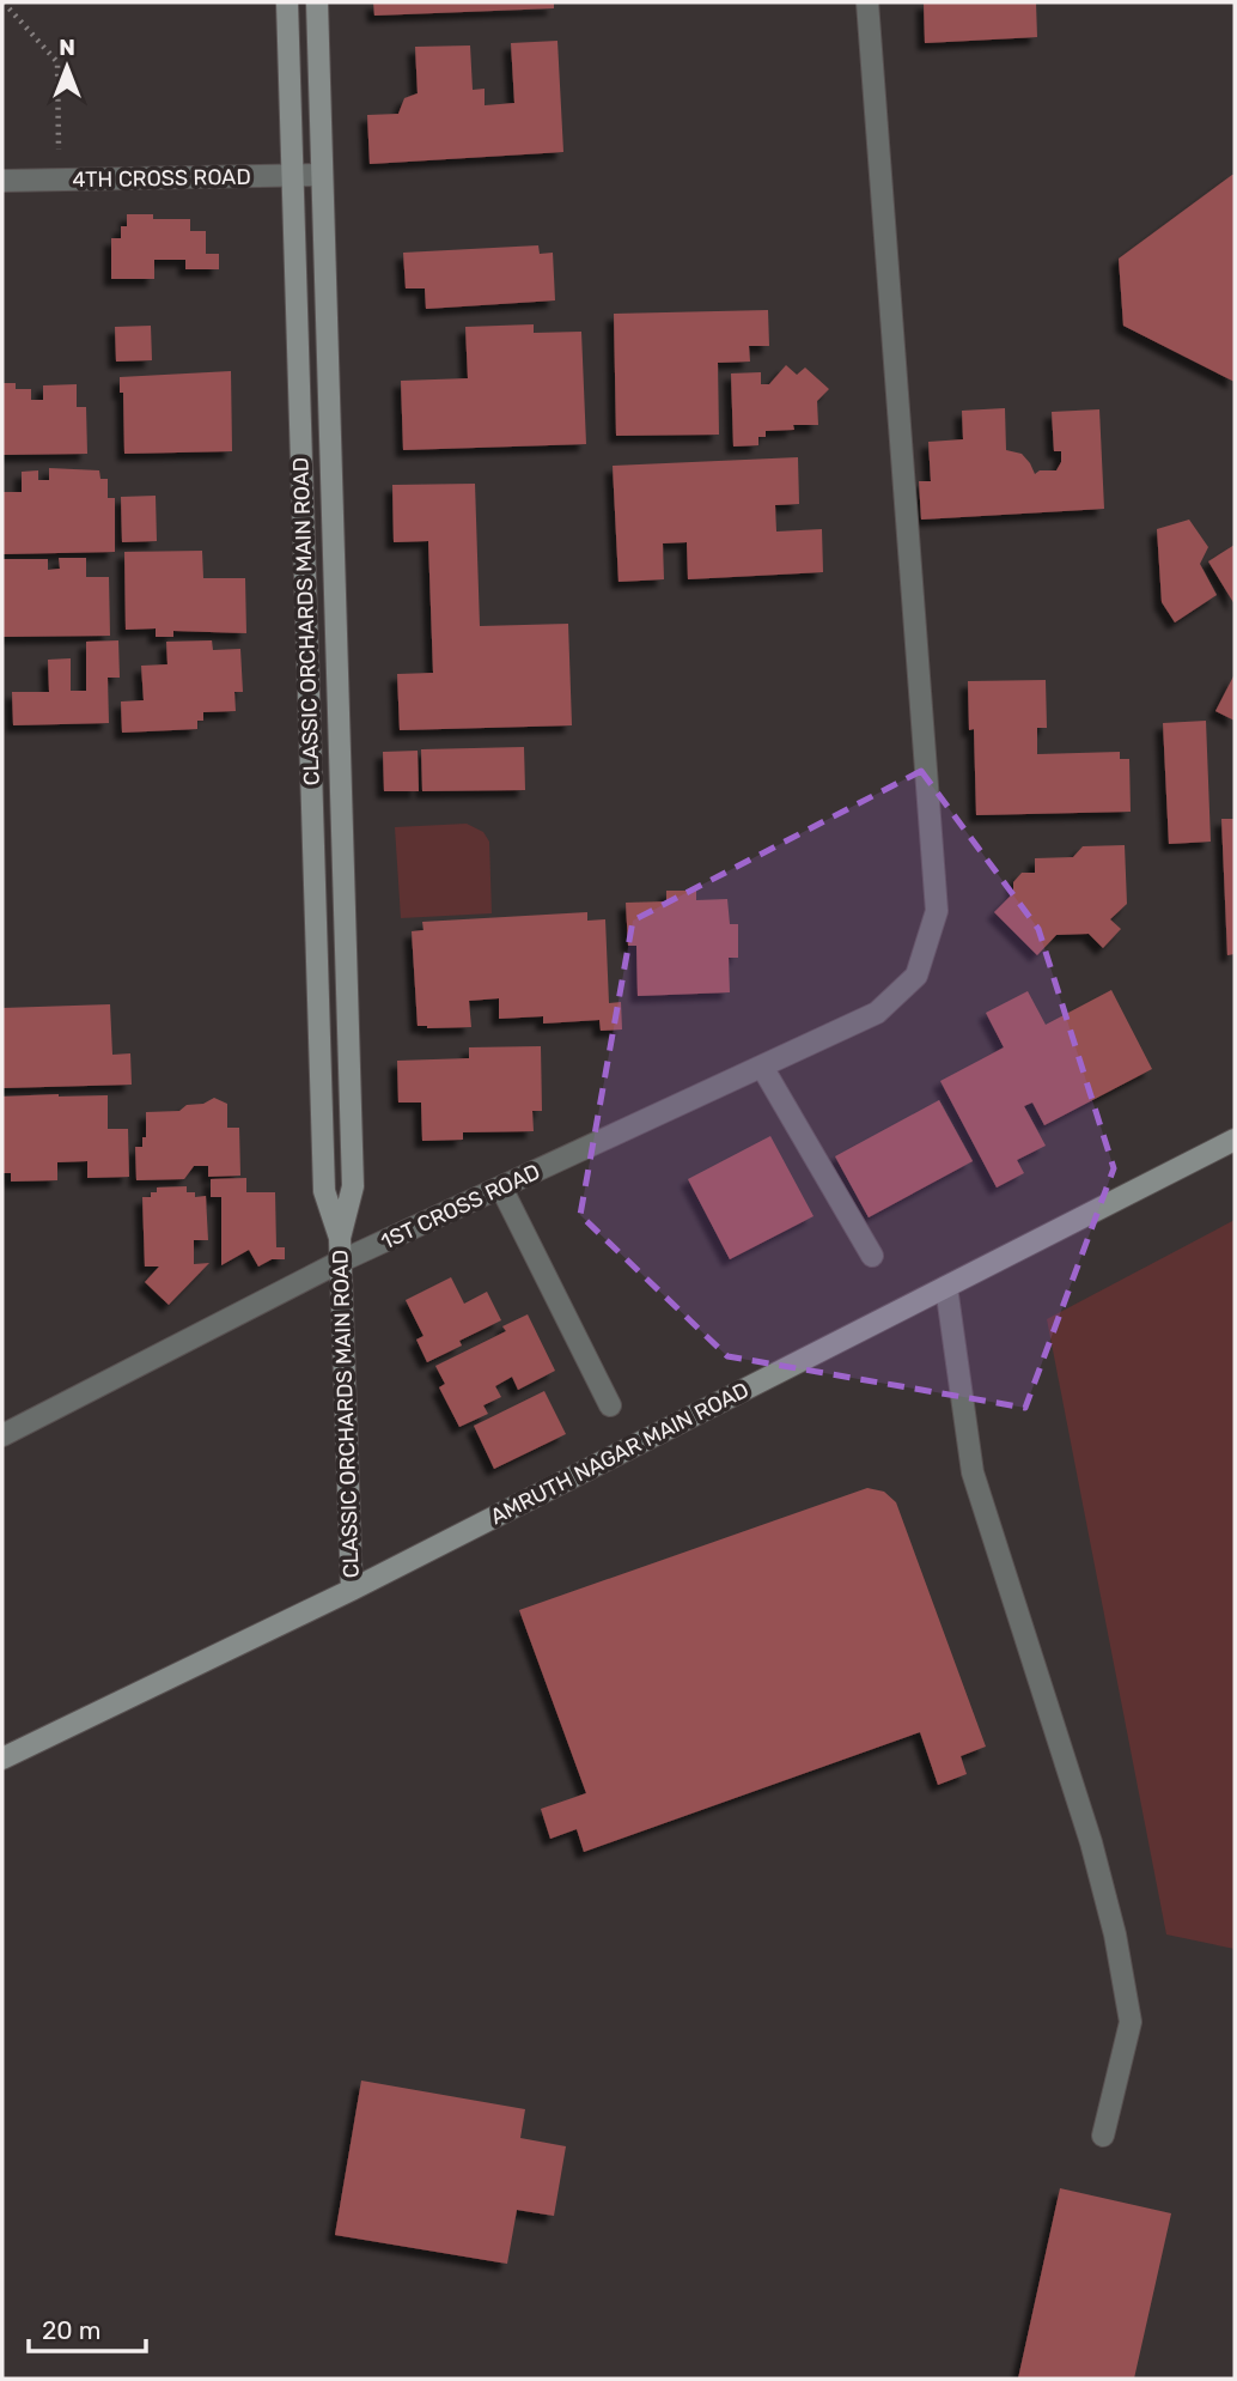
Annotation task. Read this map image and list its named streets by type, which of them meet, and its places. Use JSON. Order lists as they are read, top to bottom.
{
  "streets": {
    "street": [
      "4TH CROSS ROAD",
      "CLASSIC ORCHARDS MAIN ROAD",
      "1ST CROSS ROAD",
      "AMRUTH NAGAR MAIN ROAD"
    ]
  },
  "crossings": [
    ["4TH CROSS ROAD", "CLASSIC ORCHARDS MAIN ROAD"],
    ["CLASSIC ORCHARDS MAIN ROAD", "1ST CROSS ROAD"],
    ["CLASSIC ORCHARDS MAIN ROAD", "AMRUTH NAGAR MAIN ROAD"]
  ],
  "scale_bar": "20 m",
  "north": "top"
}
